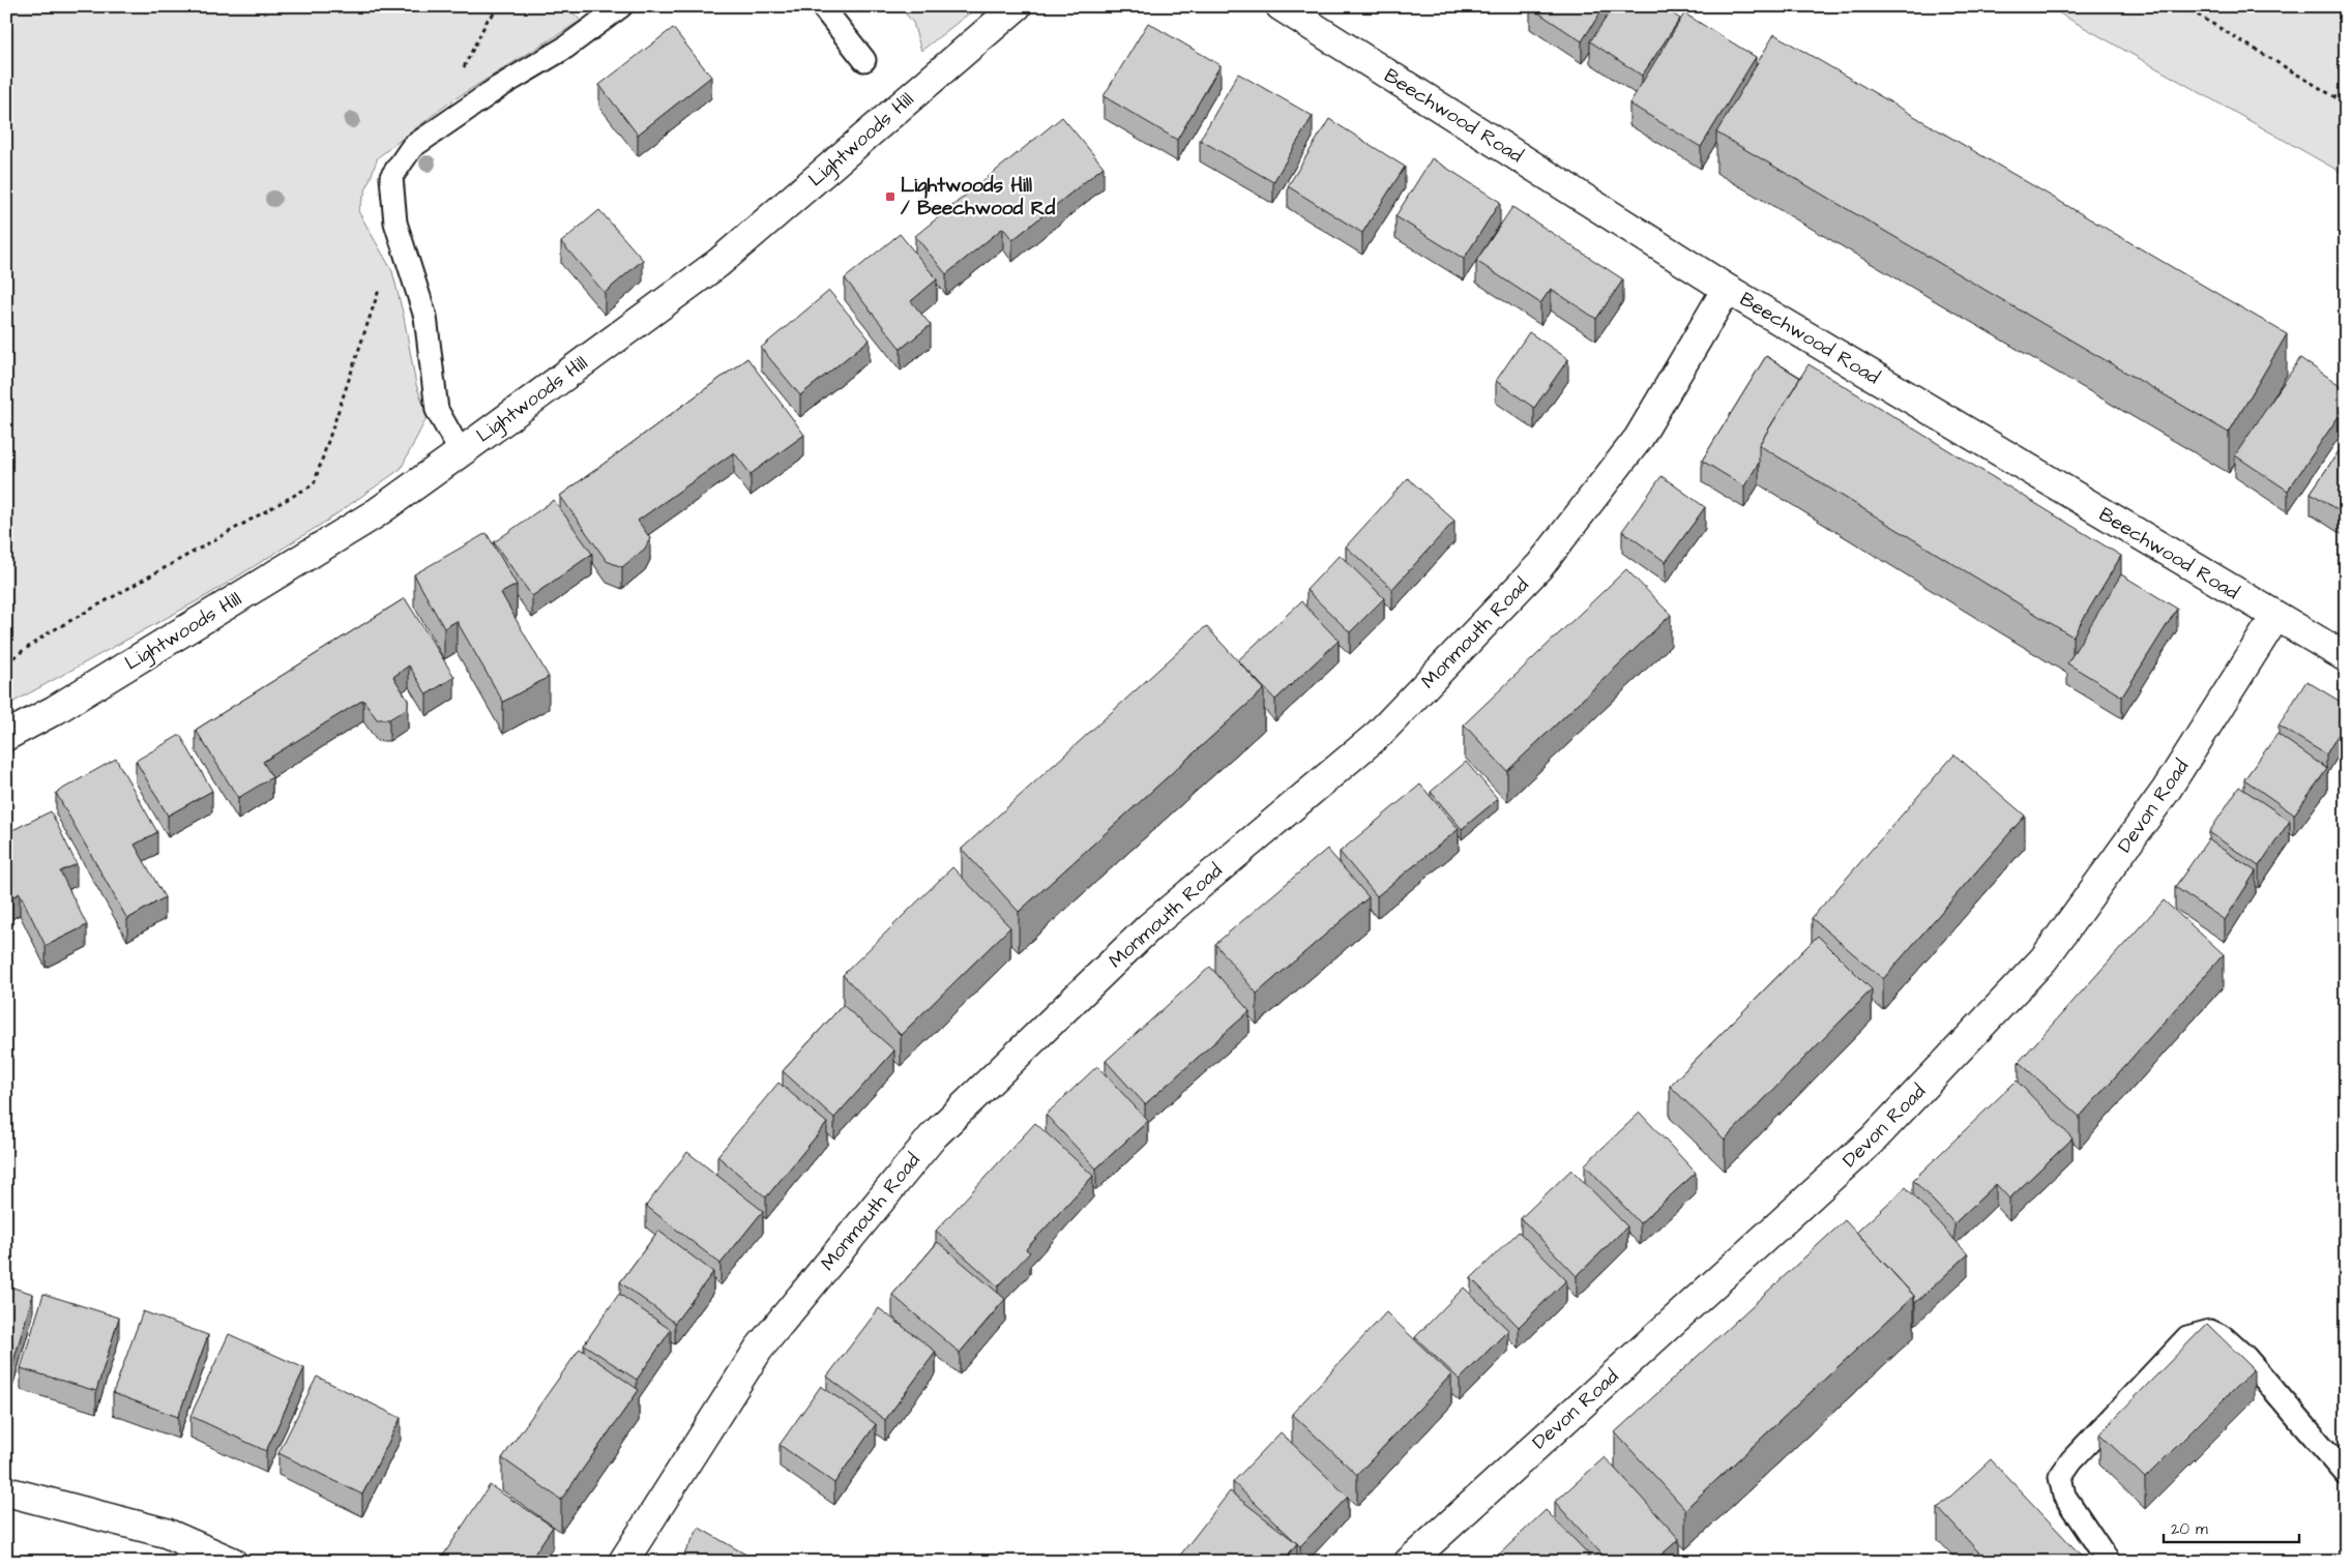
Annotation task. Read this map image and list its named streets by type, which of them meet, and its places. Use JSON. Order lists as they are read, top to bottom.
{
  "streets": {
    "street": [
      "Beechwood Road",
      "Lightwoods Hill",
      "Monmouth Road",
      "Devon Road"
    ]
  },
  "crossings": [
    ["Beechwood Road", "Monmouth Road"],
    ["Beechwood Road", "Devon Road"]
  ],
  "places": {
    "transit": ["Lightwoods Hill / Beechwood Rd"]
  },
  "scale_bar": "20 m"
}
